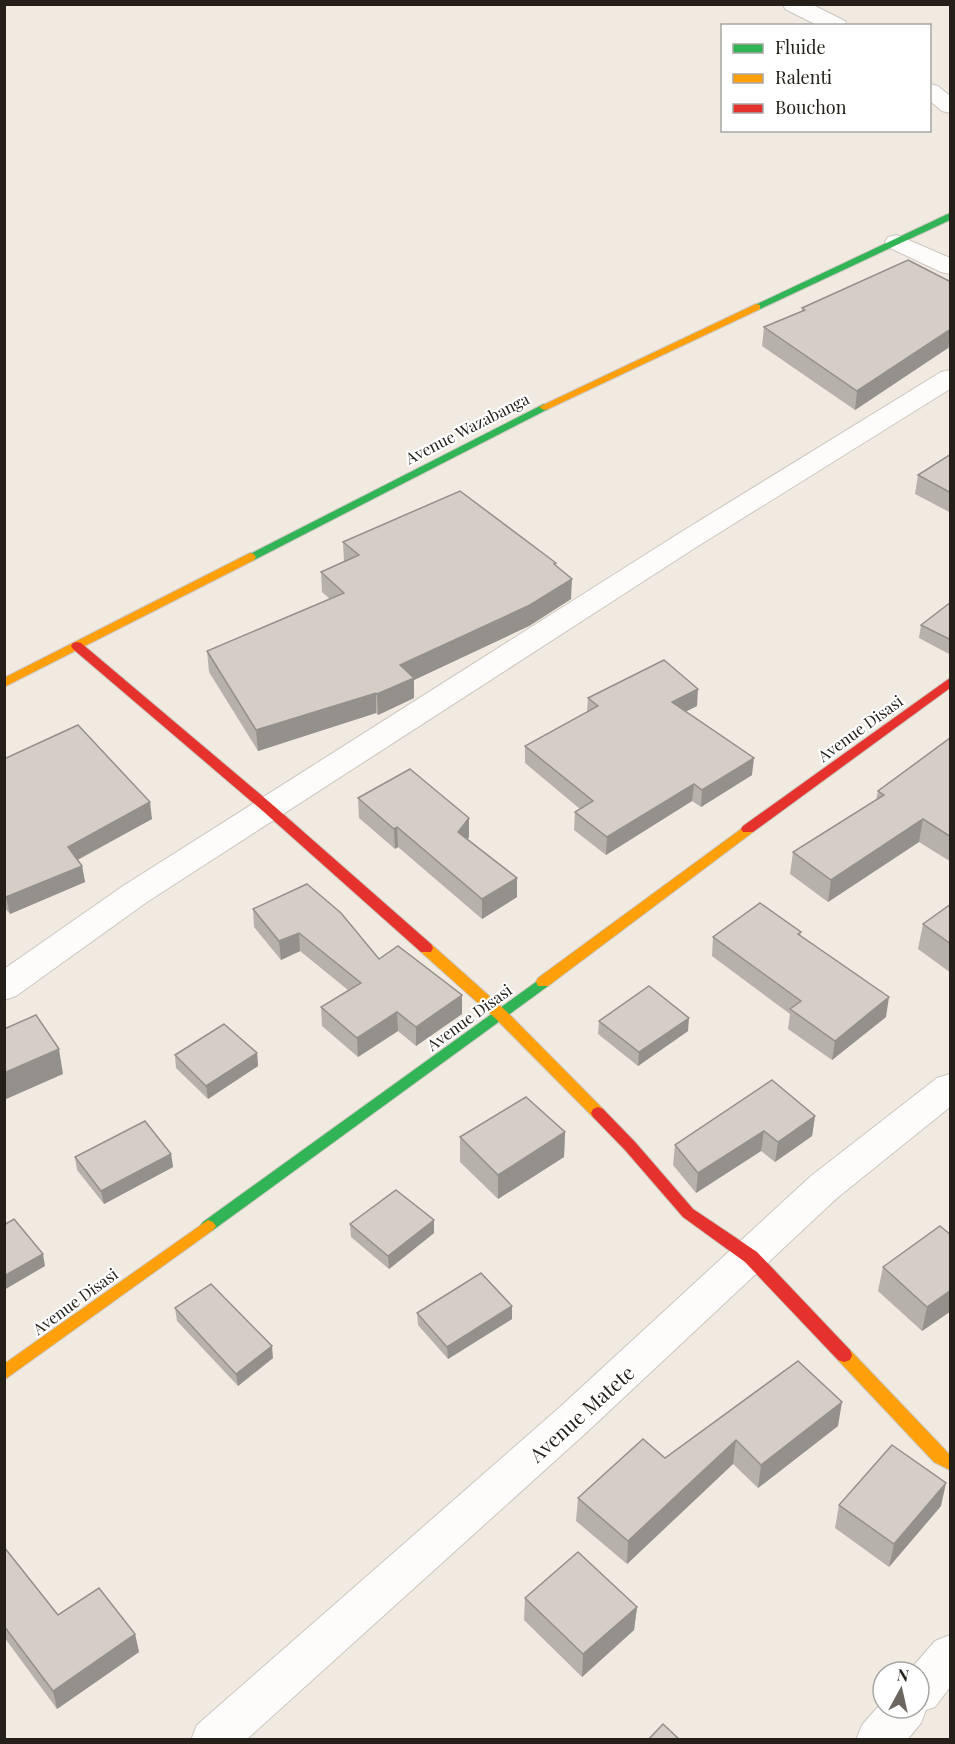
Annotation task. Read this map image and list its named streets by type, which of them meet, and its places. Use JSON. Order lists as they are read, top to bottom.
{
  "streets": {
    "street": ["Avenue Wazabanga", "Avenue Disasi", "Avenue Matete"]
  },
  "legend": ["Fluide", "Ralenti", "Bouchon"],
  "north": "top"
}
